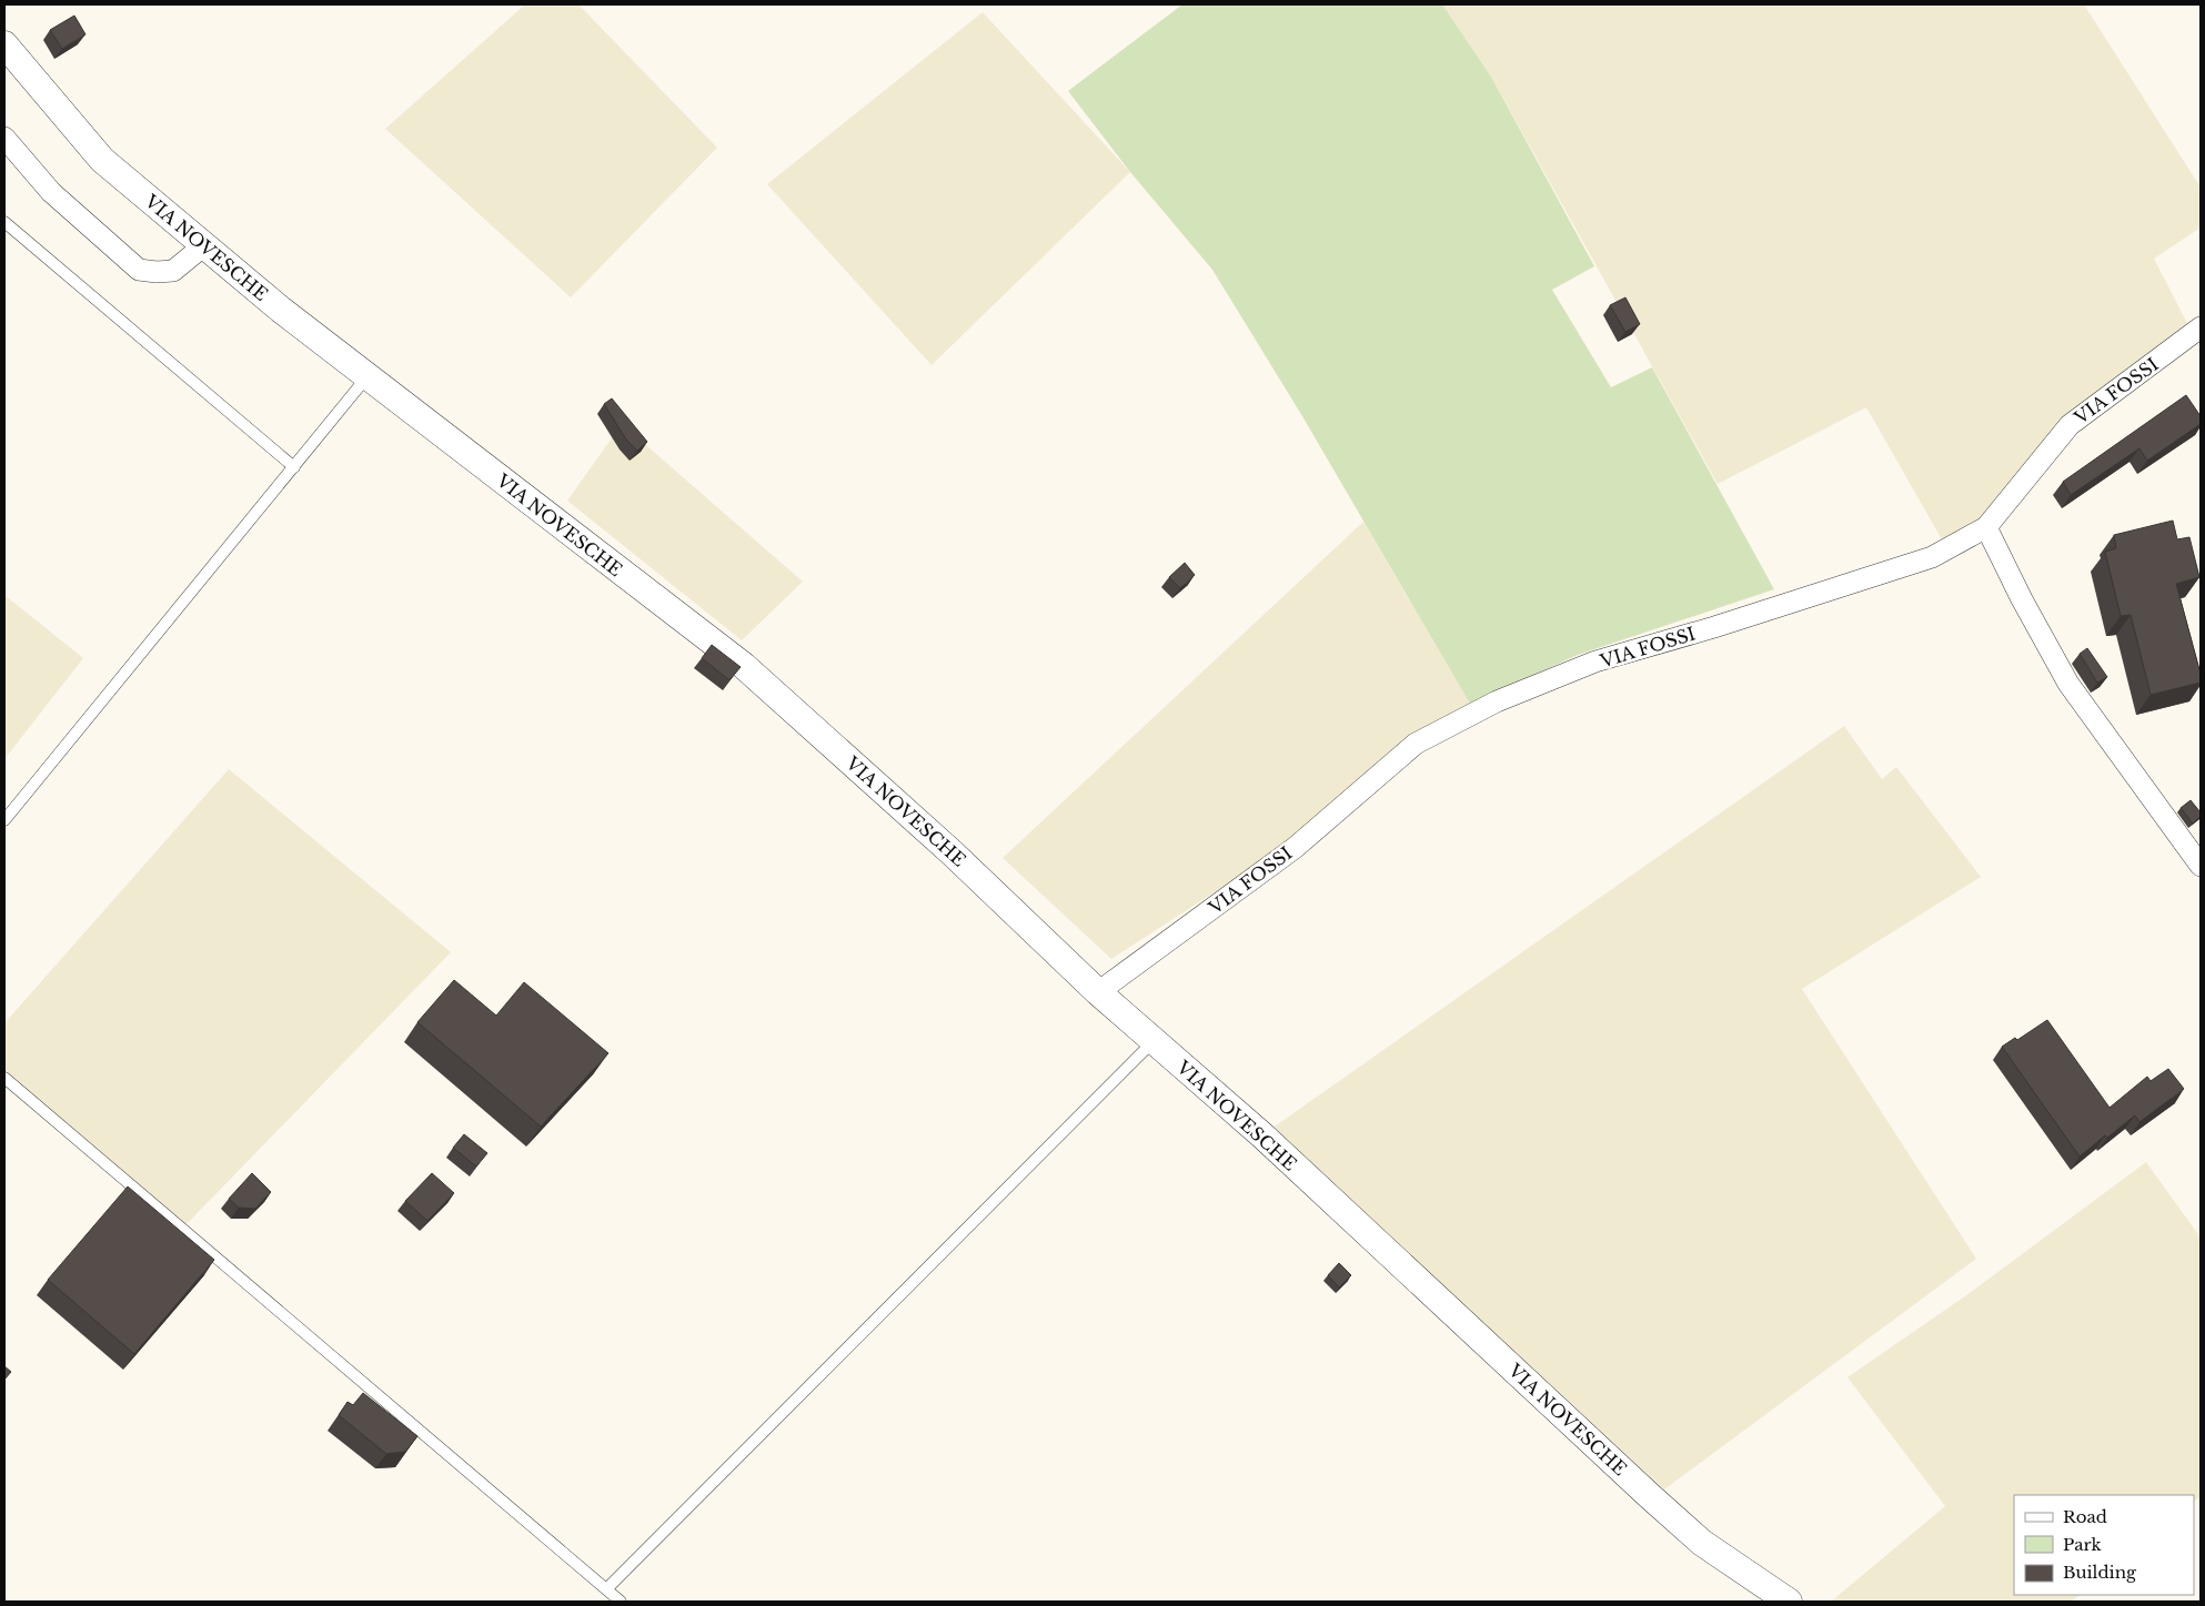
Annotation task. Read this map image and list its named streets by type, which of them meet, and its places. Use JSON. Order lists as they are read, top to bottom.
{
  "streets": {
    "street": ["VIA NOVESCHE", "VIA FOSSI"]
  },
  "crossings": [
    ["VIA NOVESCHE", "VIA FOSSI"]
  ],
  "legend": ["Road", "Park", "Building"]
}
